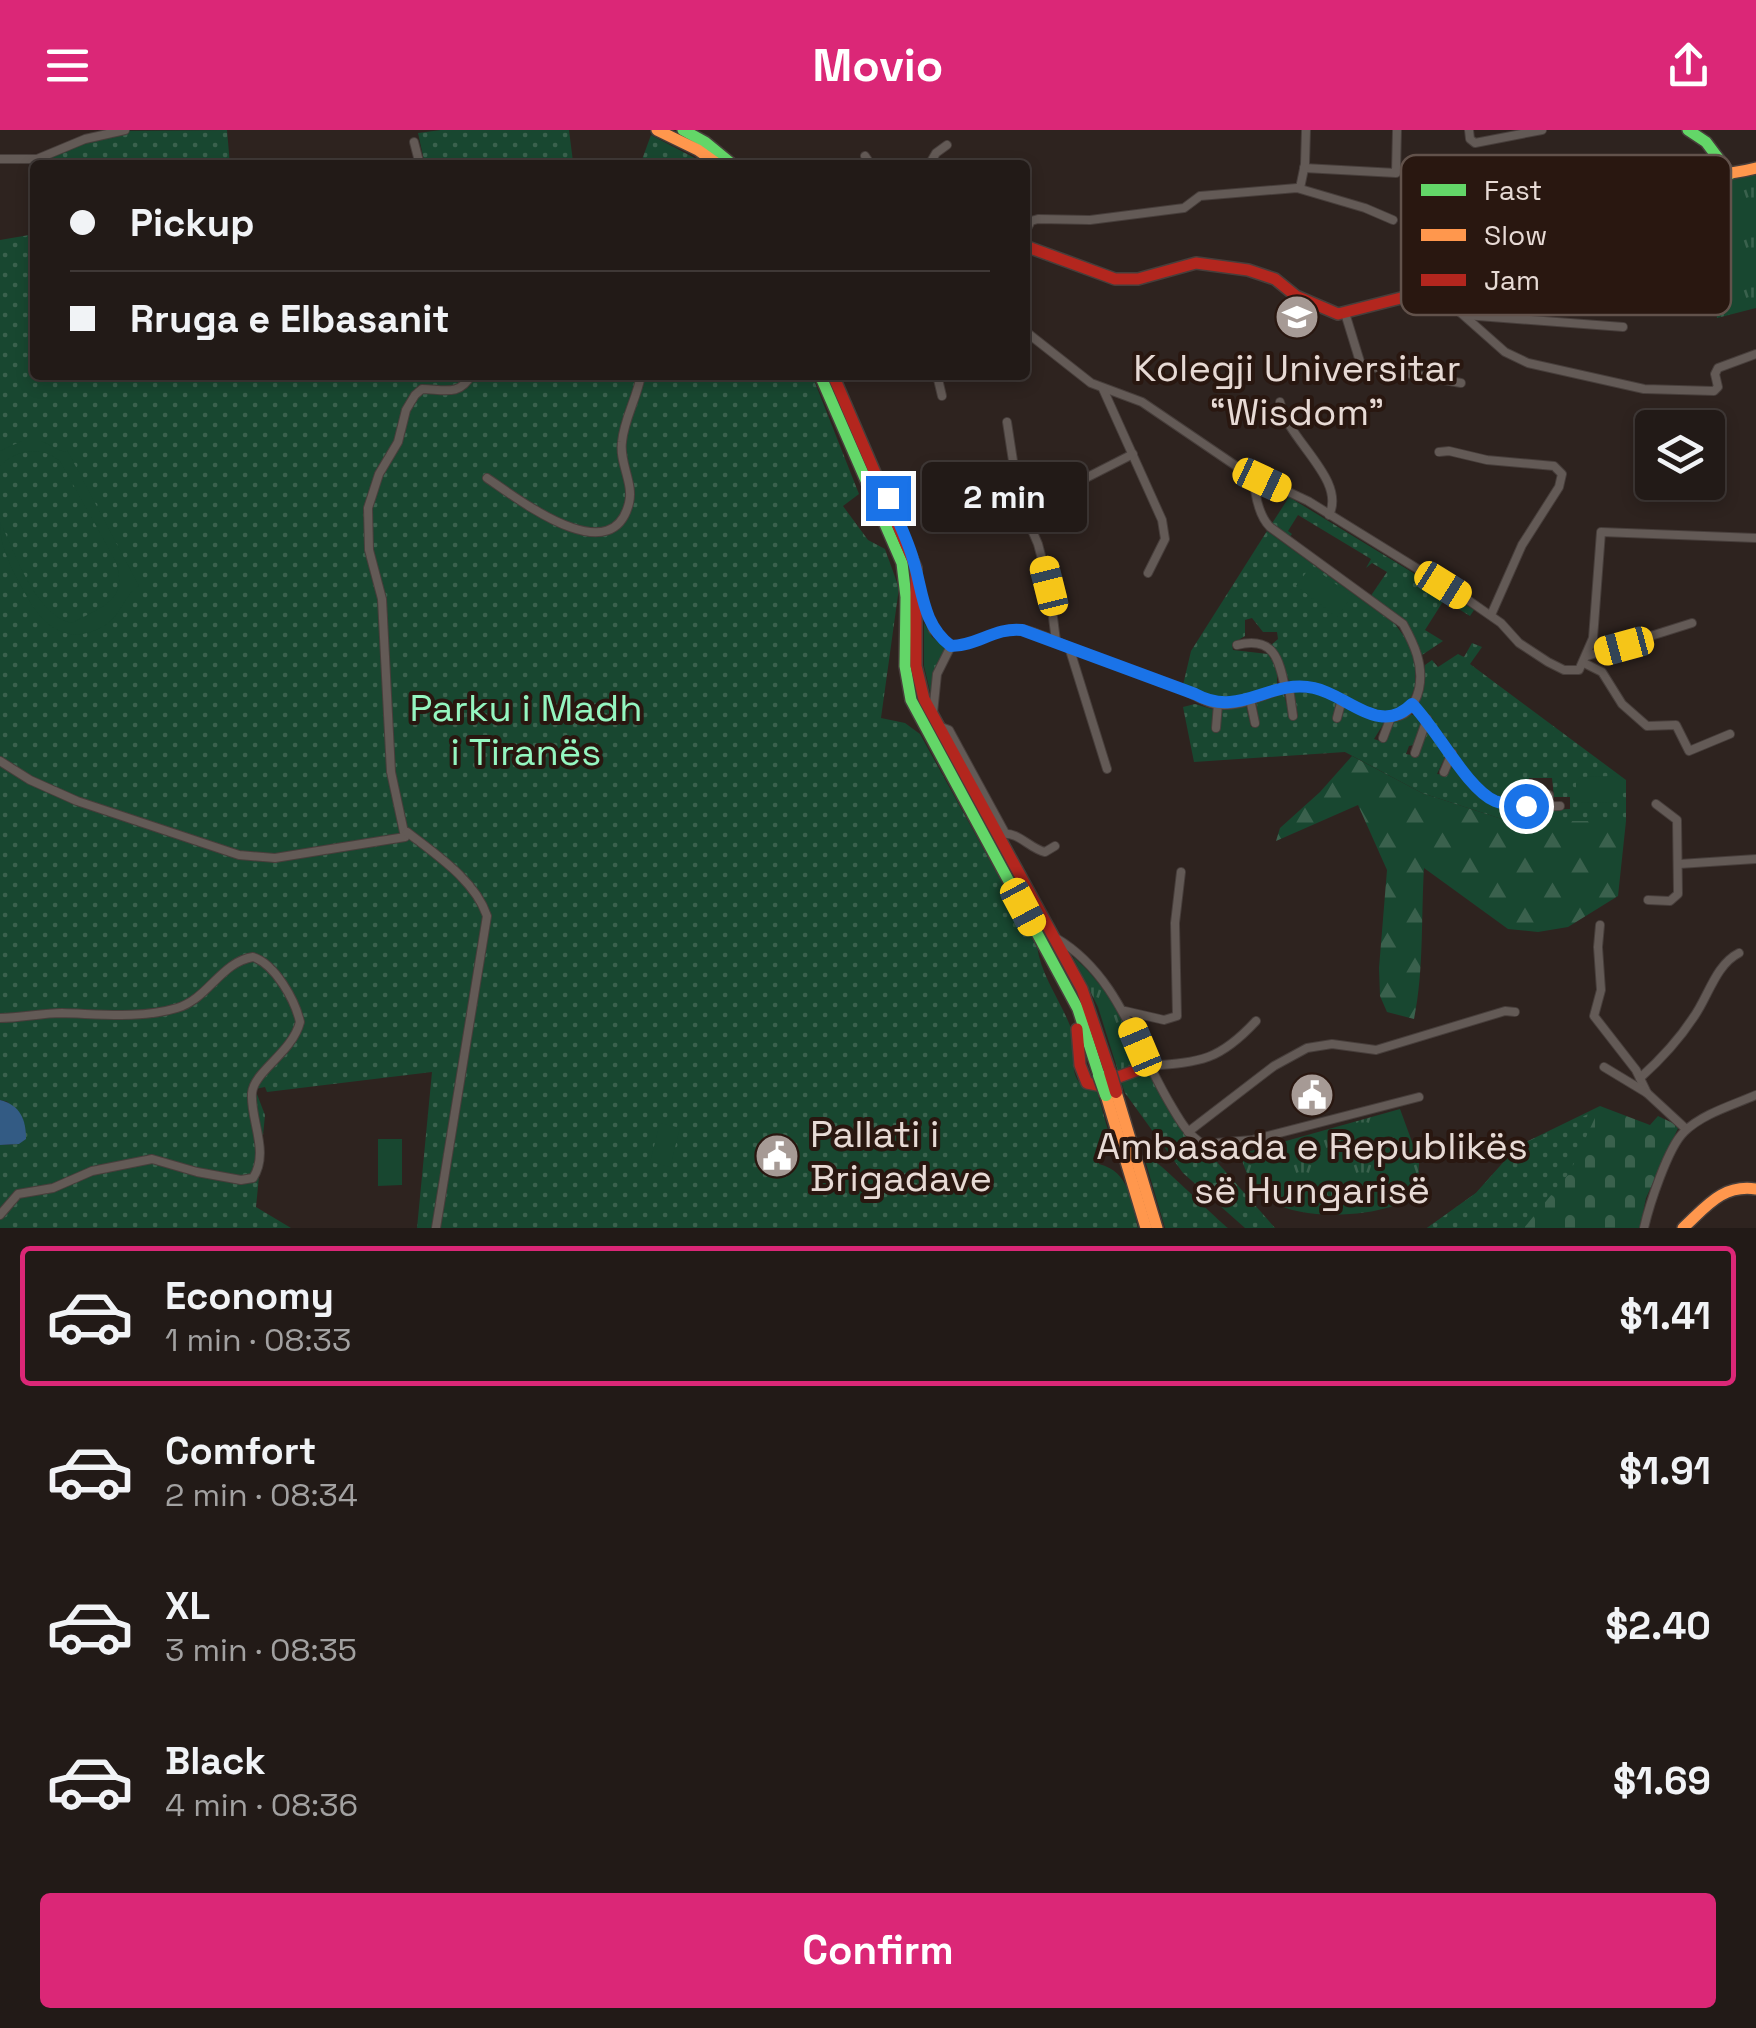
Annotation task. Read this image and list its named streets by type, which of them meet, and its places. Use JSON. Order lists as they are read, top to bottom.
{
  "parks": ["Parku i Madh i Tiranës"],
  "places": {
    "school or university": ["Kolegji Universitar “Wisdom”"],
    "public building": ["Ambasada e Republikës së Hungarisë", "Pallati i Brigadave"]
  },
  "legend": ["Fast", "Slow", "Jam"],
  "page": {
    "header": "Movio",
    "banner": ["Pickup", "Rruga e Elbasanit"],
    "bubble": "2 min",
    "list": [
      {
        "name": "Economy",
        "note": "1 min · 08:33",
        "value": "$1.41"
      },
      {
        "name": "Comfort",
        "note": "2 min · 08:34",
        "value": "$1.91"
      },
      {
        "name": "XL",
        "note": "3 min · 08:35",
        "value": "$2.40"
      },
      {
        "name": "Black",
        "note": "4 min · 08:36",
        "value": "$1.69"
      }
    ],
    "buttons": "Confirm"
  }
}
